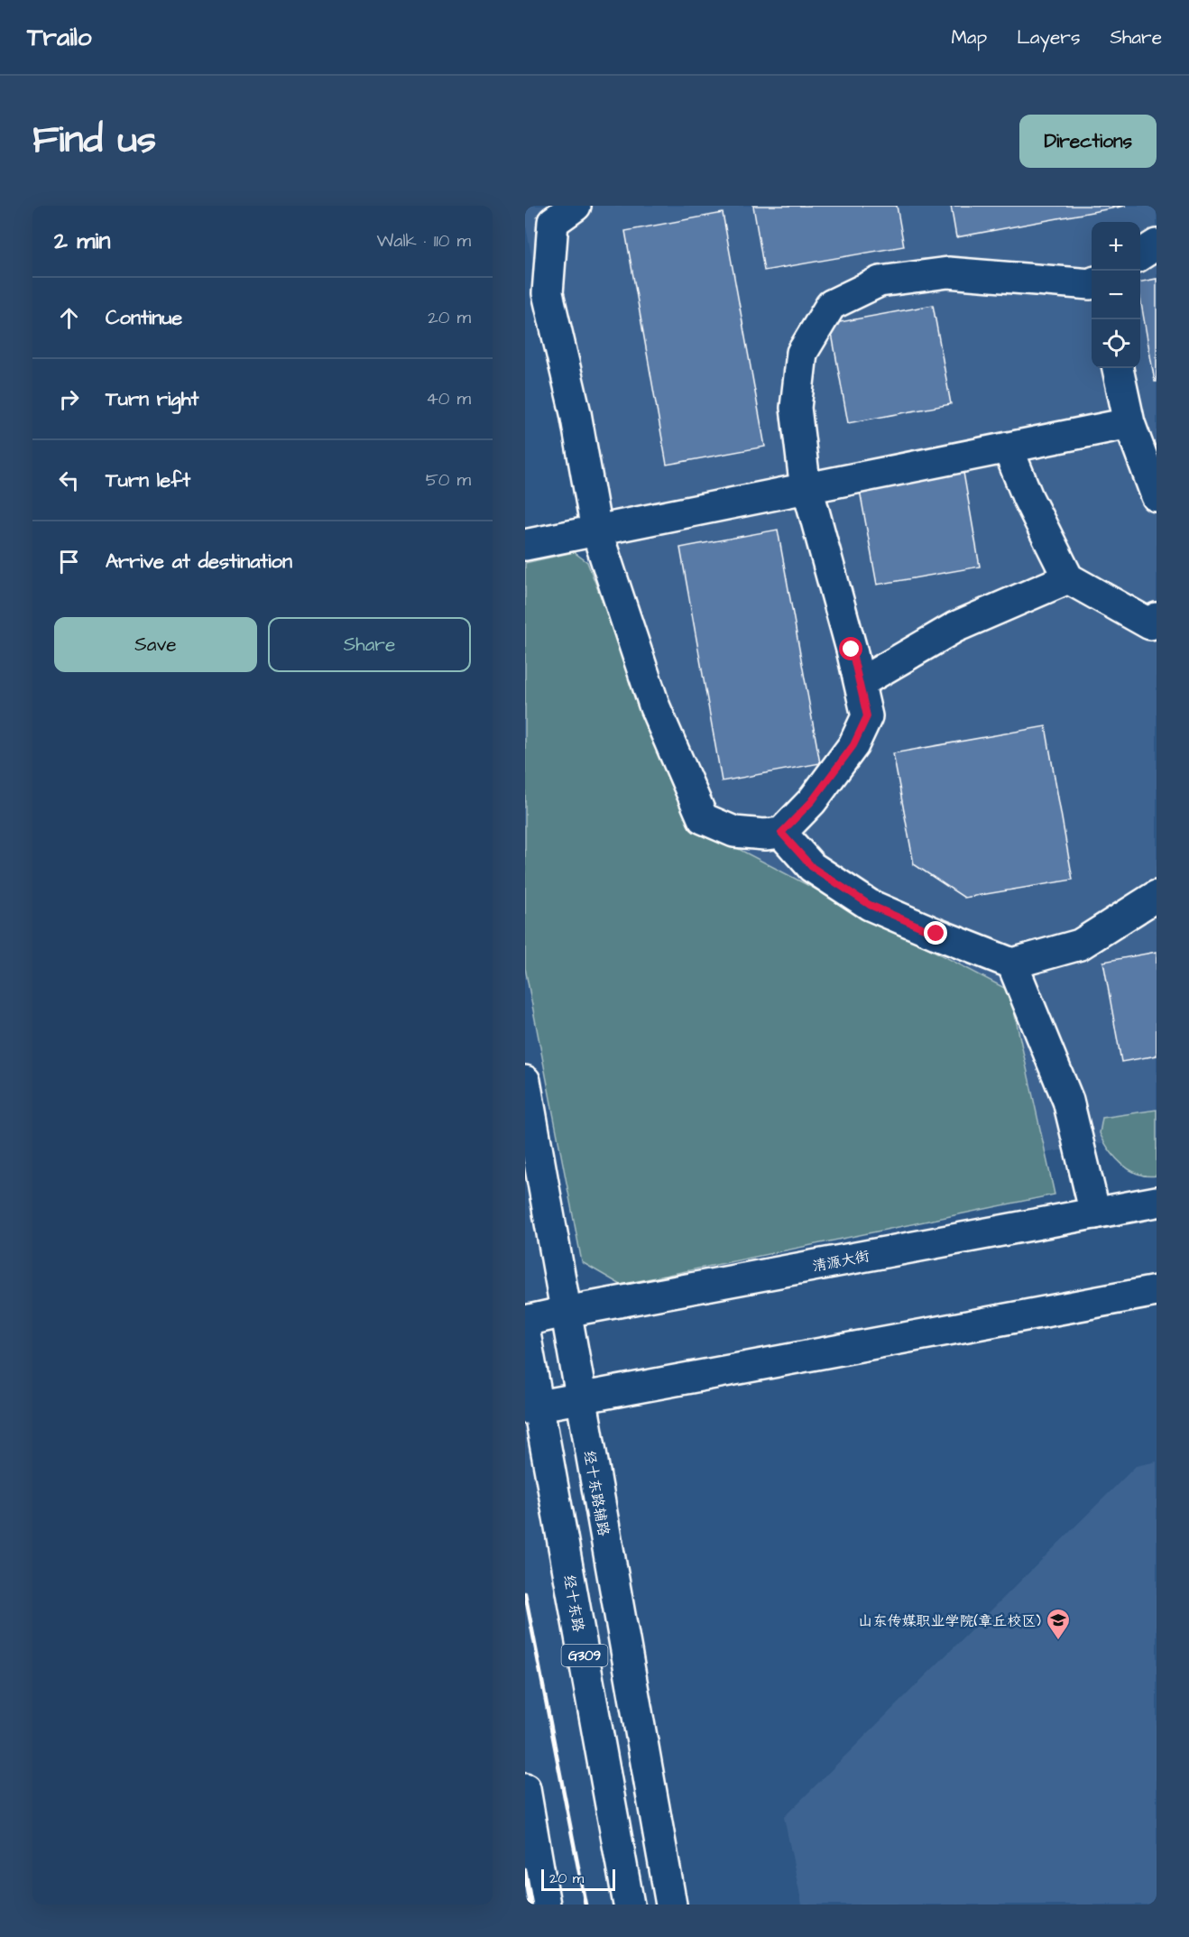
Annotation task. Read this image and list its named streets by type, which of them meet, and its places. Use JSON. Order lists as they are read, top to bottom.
{
  "streets": {
    "main road": [
      "清源大街",
      "经十东路辅路",
      "经十东路",
      "G309"
    ]
  },
  "crossings": [
    ["清源大街", "经十东路辅路"]
  ],
  "places": {
    "school or university": ["山东传媒职业学院(章丘校区)"]
  },
  "scale_bar": "20 m",
  "page": {
    "header": "Trailo",
    "nav": ["Map", "Layers", "Share"],
    "title": "Find us",
    "buttons": [
      "Directions",
      ["Save", "Share"]
    ],
    "heading": ["2 min", "Walk · 110 m"],
    "map_buttons": ["+", "−"],
    "list": [
      ["Continue", "20 m"],
      ["Turn right", "40 m"],
      ["Turn left", "50 m"],
      "Arrive at destination"
    ],
    "scale": "20 m"
  }
}
